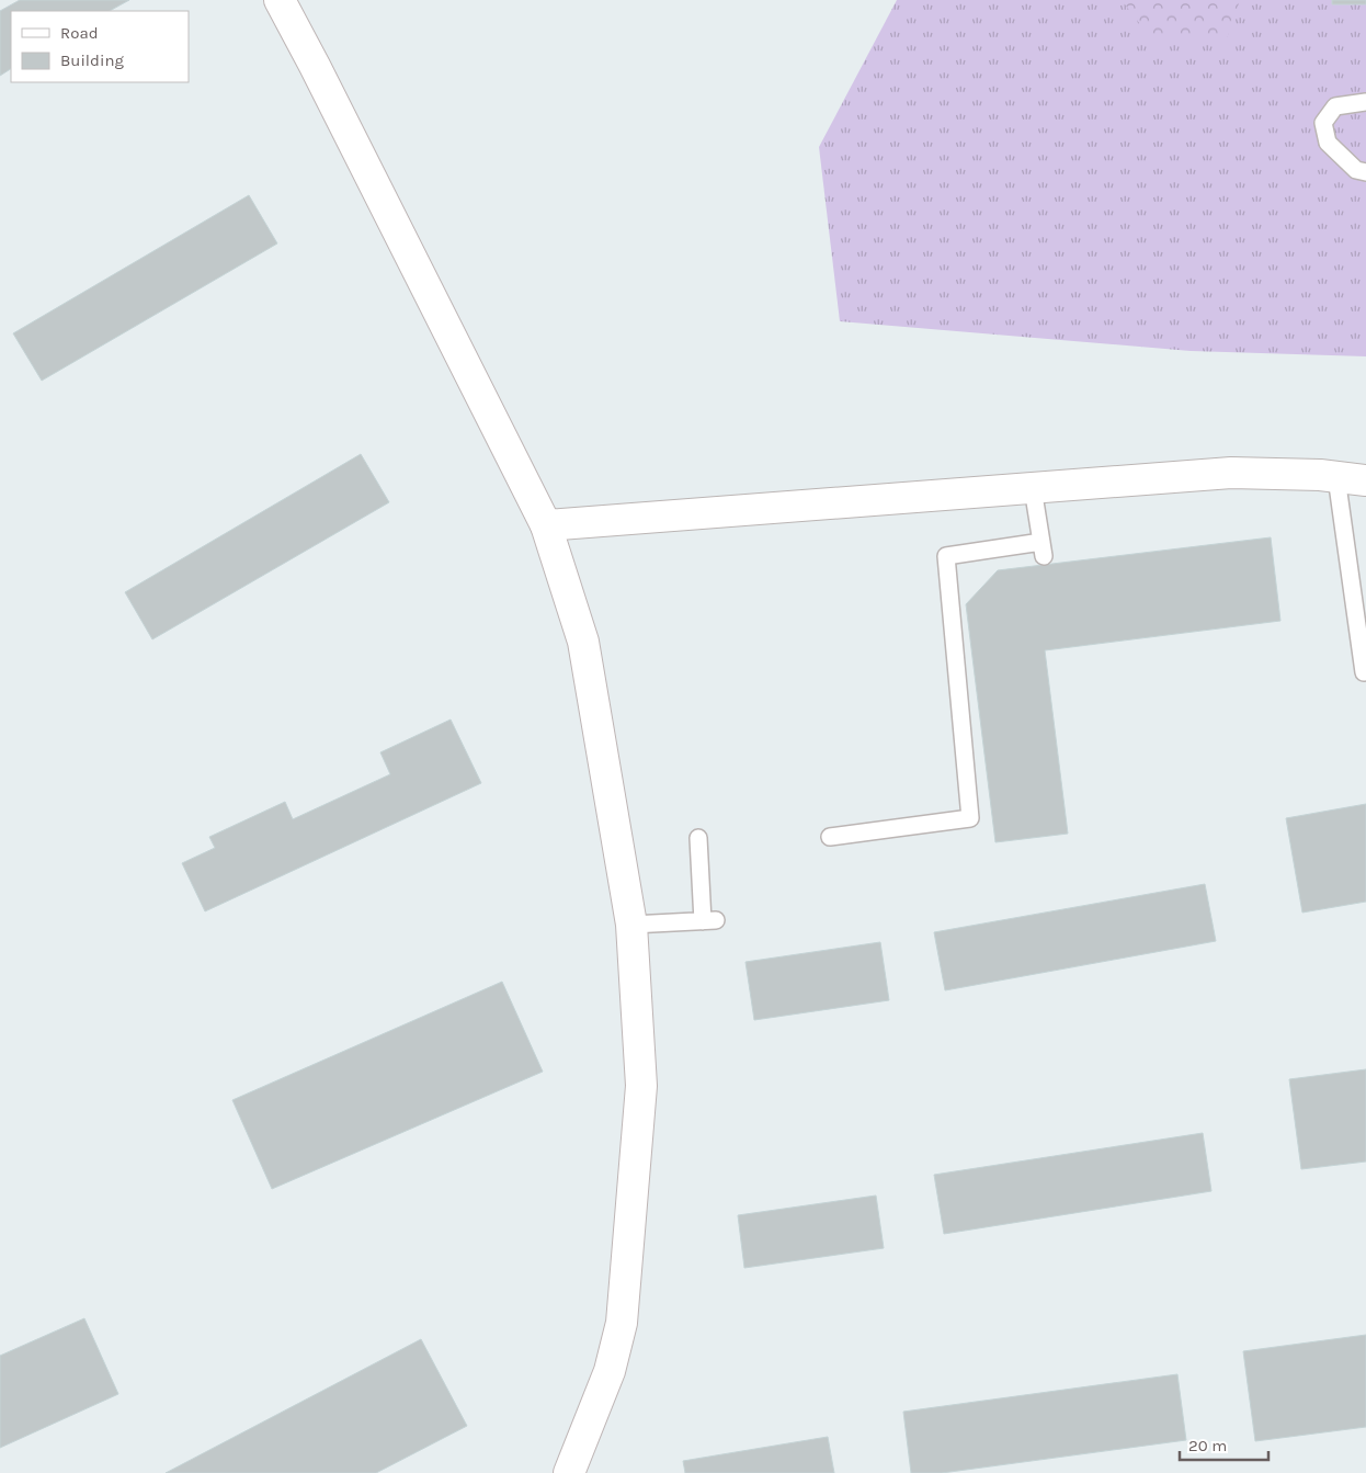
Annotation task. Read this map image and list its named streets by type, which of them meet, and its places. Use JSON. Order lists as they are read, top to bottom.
{
  "legend": ["Road", "Building"],
  "scale_bar": "20 m"
}
